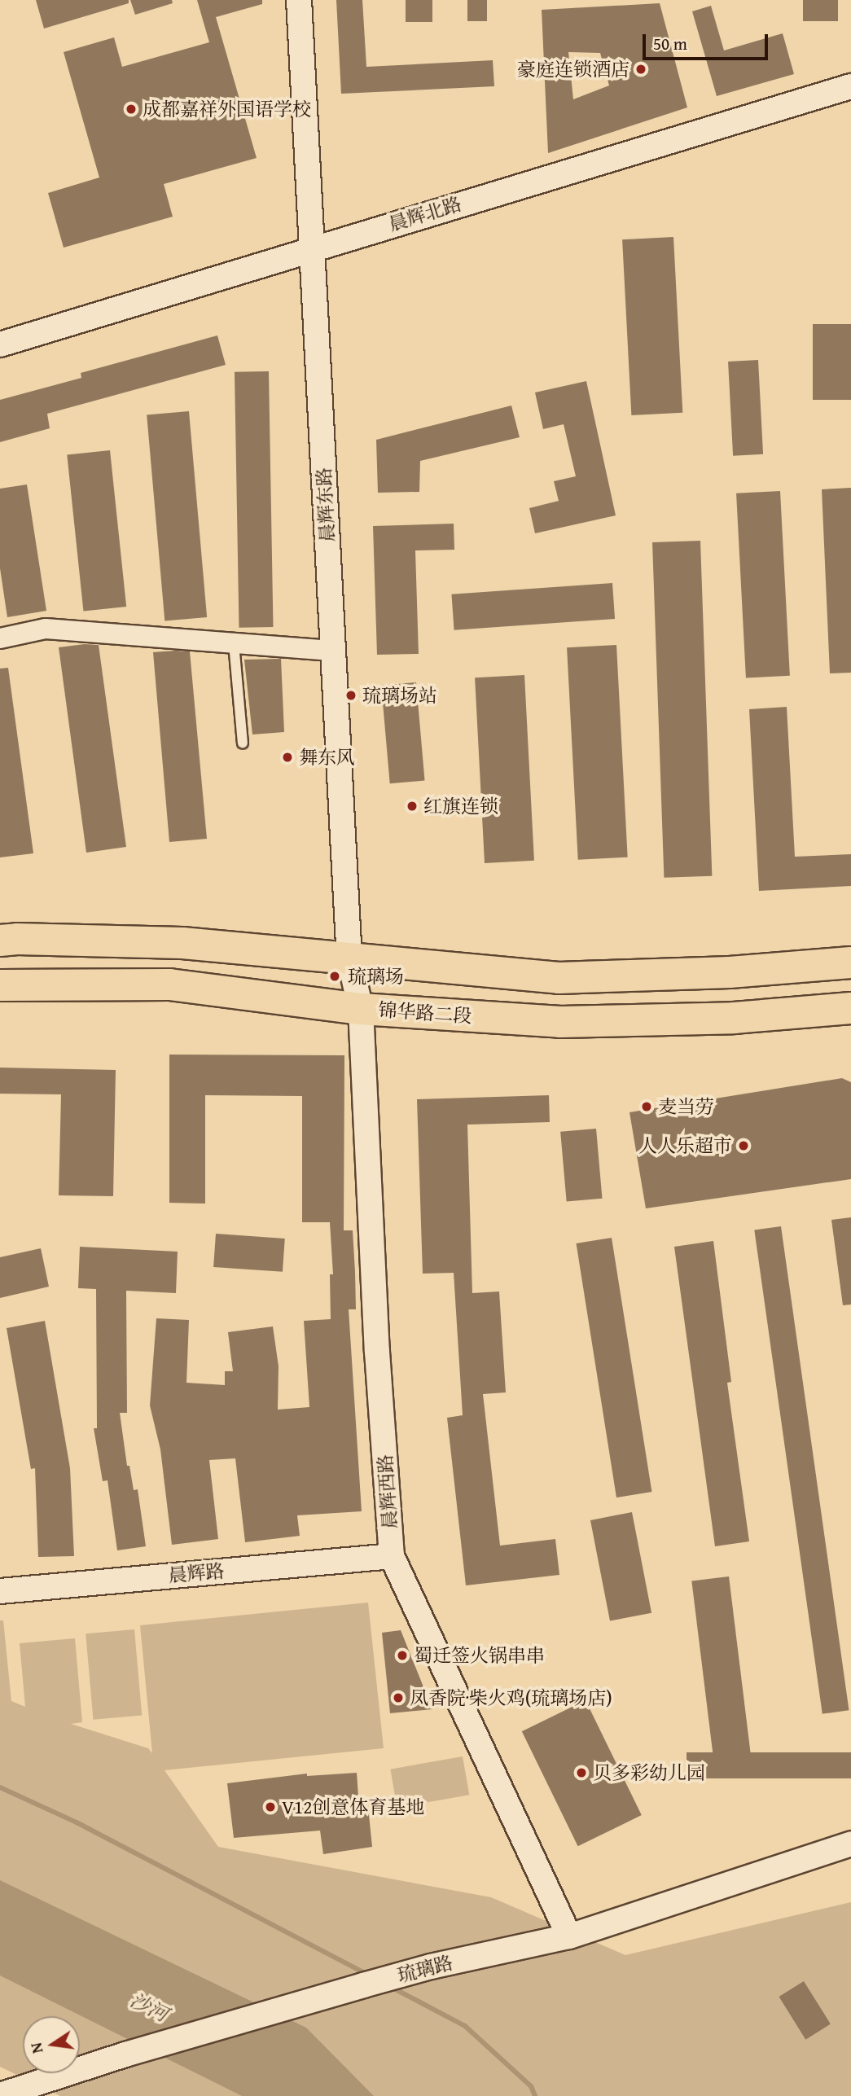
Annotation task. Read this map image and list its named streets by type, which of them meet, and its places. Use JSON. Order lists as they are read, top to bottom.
{
  "streets": {
    "main road": ["锦华路二段"],
    "street": [
      "晨辉北路",
      "晨辉东路",
      "晨辉西路",
      "晨辉路",
      "琉璃路"
    ]
  },
  "crossings": [
    ["晨辉北路", "晨辉东路"],
    ["晨辉东路", "锦华路二段"],
    ["晨辉东路", "晨辉西路"],
    ["锦华路二段", "晨辉西路"],
    ["晨辉西路", "晨辉路"],
    ["晨辉西路", "琉璃路"]
  ],
  "water": ["沙河"],
  "places": [
    "豪庭连锁酒店",
    "成都嘉祥外国语学校",
    "琉璃场站",
    "舞东风",
    "红旗连锁",
    "琉璃场",
    "麦当劳",
    "人人乐超市",
    "蜀迁签火锅串串",
    "凤香院·柴火鸡(琉璃场店)",
    "贝多彩幼儿园",
    "V12创意体育基地"
  ],
  "scale_bar": "50 m",
  "north": "left"
}
